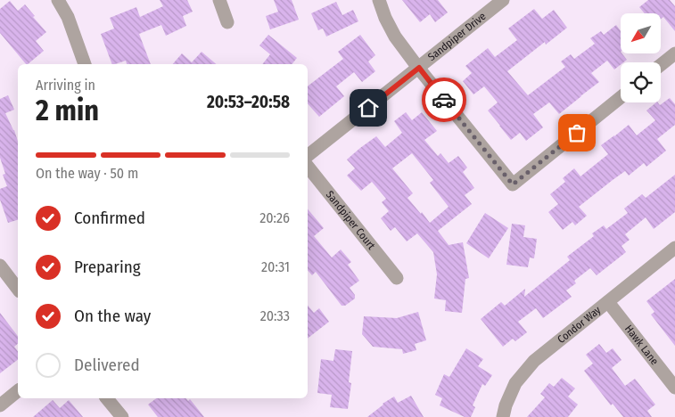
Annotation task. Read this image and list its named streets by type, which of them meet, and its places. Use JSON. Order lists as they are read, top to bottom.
{
  "streets": {
    "street": [
      "Sandpiper Drive",
      "Sandpiper Court",
      "Condor Way",
      "Hawk Lane"
    ]
  },
  "crossings": [
    ["Condor Way", "Hawk Lane"]
  ],
  "north": "bottom left",
  "page": {
    "heading": ["2 min", "Arriving in", "20:53–20:58"],
    "bar": "On the way · 50 m",
    "list": [
      ["Confirmed", "20:26"],
      ["Preparing", "20:31"],
      ["On the way", "20:33"],
      "Delivered"
    ]
  }
}
